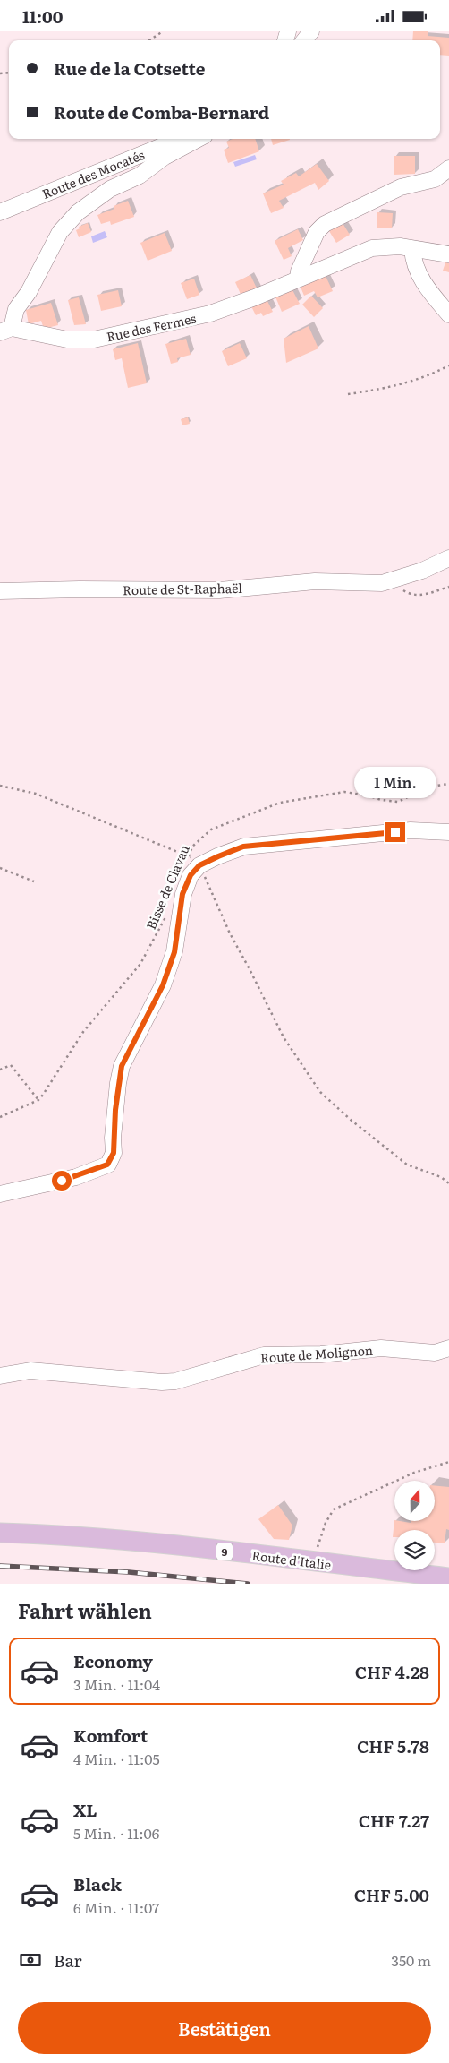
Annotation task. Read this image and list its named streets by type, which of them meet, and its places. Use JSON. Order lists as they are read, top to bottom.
{
  "streets": {
    "main road": ["9", "Route d'Italie"],
    "street": [
      "Route des Mocatés",
      "Rue des Fermes",
      "Route de St-Raphaël",
      "Route de Molignon"
    ],
    "path": ["Bisse de Clavau"]
  },
  "north": "top",
  "page": {
    "status": "11:00",
    "banner": ["Rue de la Cotsette", "Route de Comba-Bernard"],
    "bubble": "1 Min.",
    "heading": "Fahrt wählen",
    "list": [
      {
        "name": "Economy",
        "note": "3 Min. · 11:04",
        "value": "CHF 4.28"
      },
      {
        "name": "Komfort",
        "note": "4 Min. · 11:05",
        "value": "CHF 5.78"
      },
      {
        "name": "XL",
        "note": "5 Min. · 11:06",
        "value": "CHF 7.27"
      },
      {
        "name": "Black",
        "note": "6 Min. · 11:07",
        "value": "CHF 5.00"
      }
    ],
    "pay": ["Bar", "350 m"],
    "buttons": "Bestätigen"
  }
}
